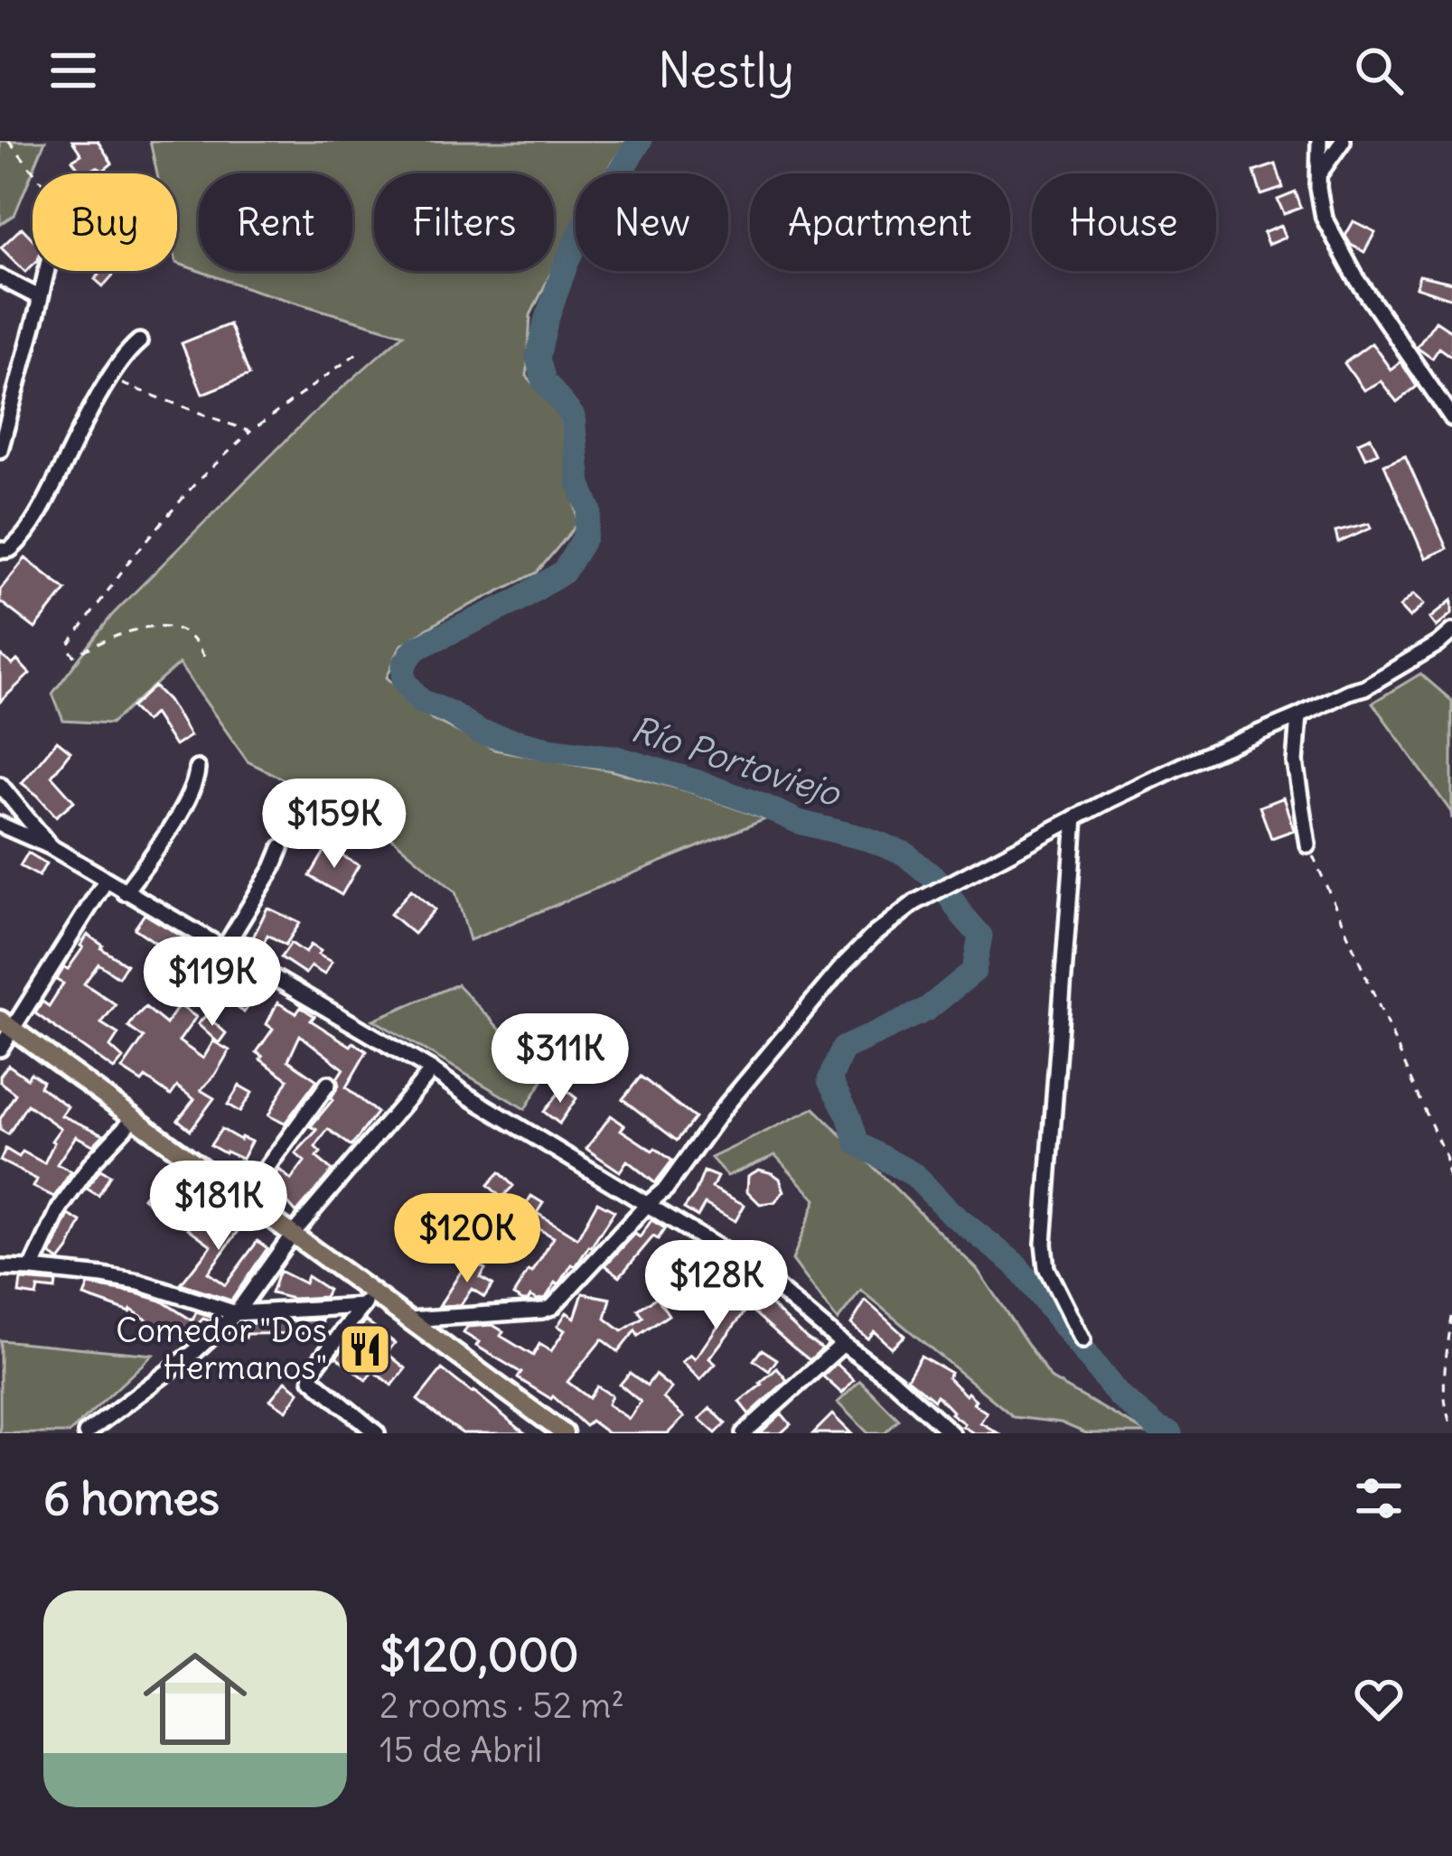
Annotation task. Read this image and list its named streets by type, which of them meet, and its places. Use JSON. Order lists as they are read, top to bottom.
{
  "water": ["Río Portoviejo"],
  "places": {
    "restaurant": ["Comedor \"Dos Hermanos\""]
  },
  "page": {
    "header": "Nestly",
    "chip": [
      "Buy",
      "Rent",
      "Filters",
      "New",
      "Apartment",
      "House"
    ],
    "price": [
      "$159K",
      "$119K",
      "$311K",
      "$181K",
      "$120K",
      "$128K"
    ],
    "heading": "6 homes",
    "list": [
      {
        "name": "$120,000",
        "note": "2 rooms · 52 m² · 15 de Abril"
      }
    ]
  }
}
